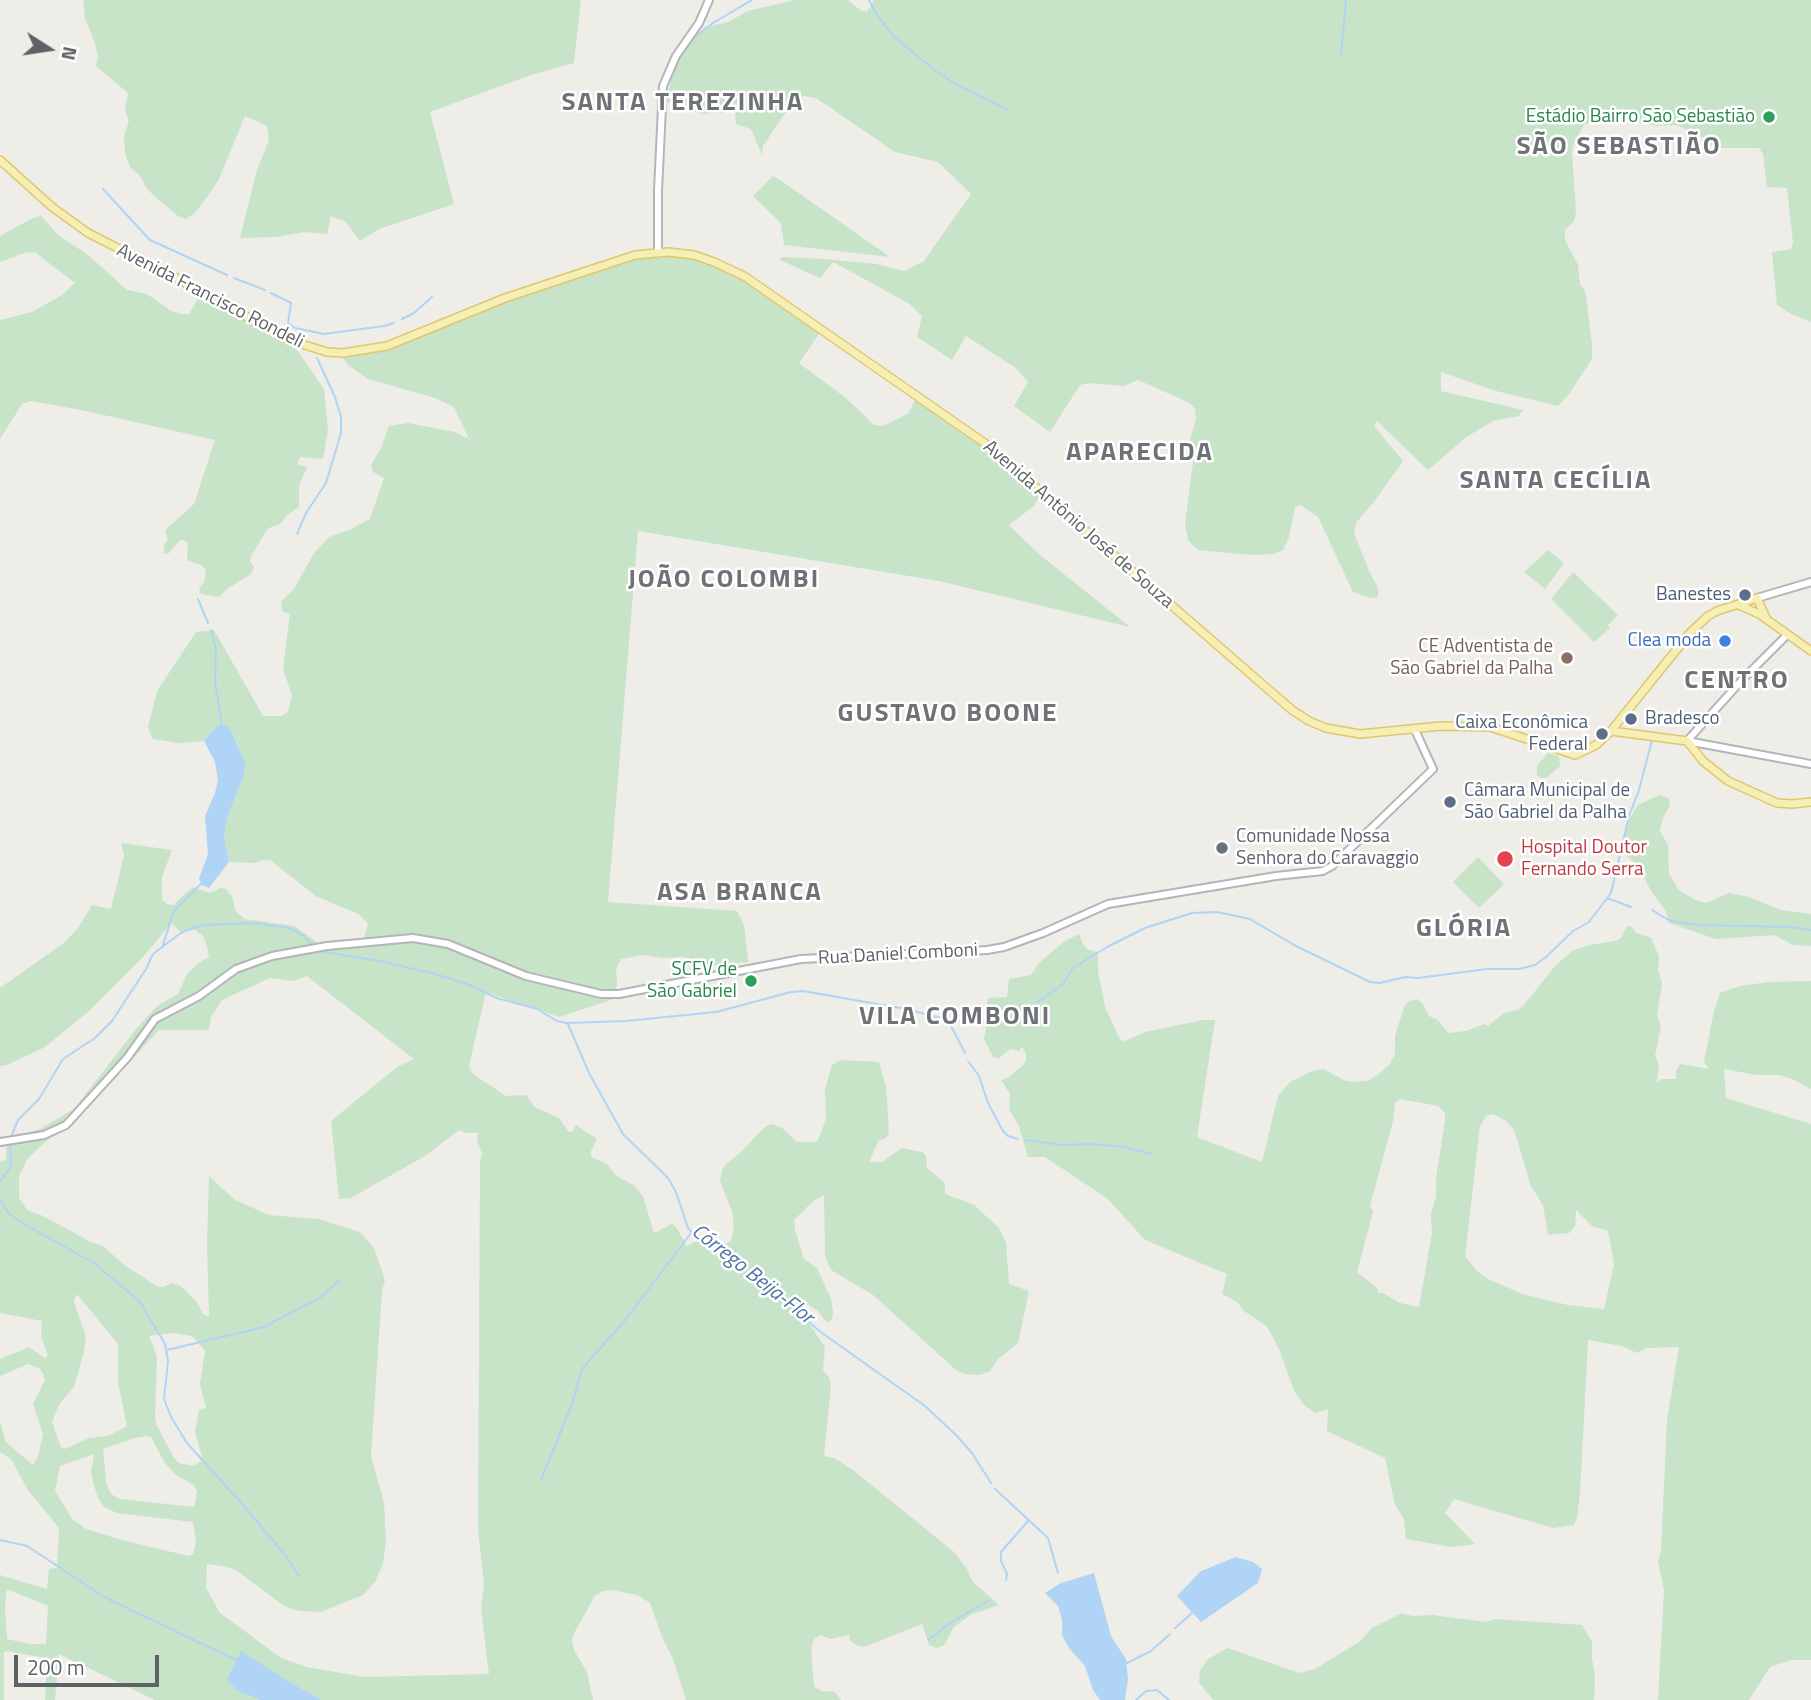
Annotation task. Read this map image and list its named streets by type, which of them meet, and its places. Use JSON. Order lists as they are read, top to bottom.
{
  "streets": {
    "main road": ["Avenida Francisco Rondeli", "Avenida Antônio José de Souza"],
    "street": ["Rua Daniel Comboni"]
  },
  "crossings": [
    ["Avenida Francisco Rondeli", "Avenida Antônio José de Souza"],
    ["Avenida Antônio José de Souza", "Rua Daniel Comboni"]
  ],
  "districts": [
    "SANTA TEREZINHA",
    "SÃO SEBASTIÃO",
    "APARECIDA",
    "SANTA CECÍLIA",
    "JOÃO COLOMBI",
    "CENTRO",
    "GUSTAVO BOONE",
    "ASA BRANCA",
    "GLÓRIA",
    "VILA COMBONI"
  ],
  "water": ["Córrego Beija-Flor"],
  "places": [
    "Estádio Bairro São Sebastião",
    "Banestes",
    "Clea moda",
    "CE Adventista de São Gabriel da Palha",
    "Bradesco",
    "Caixa Econômica Federal",
    "Câmara Municipal de São Gabriel da Palha",
    "Comunidade Nossa Senhora do Caravaggio",
    "Hospital Doutor Fernando Serra",
    "SCFV de São Gabriel"
  ],
  "scale_bar": "200 m",
  "north": "right"
}
